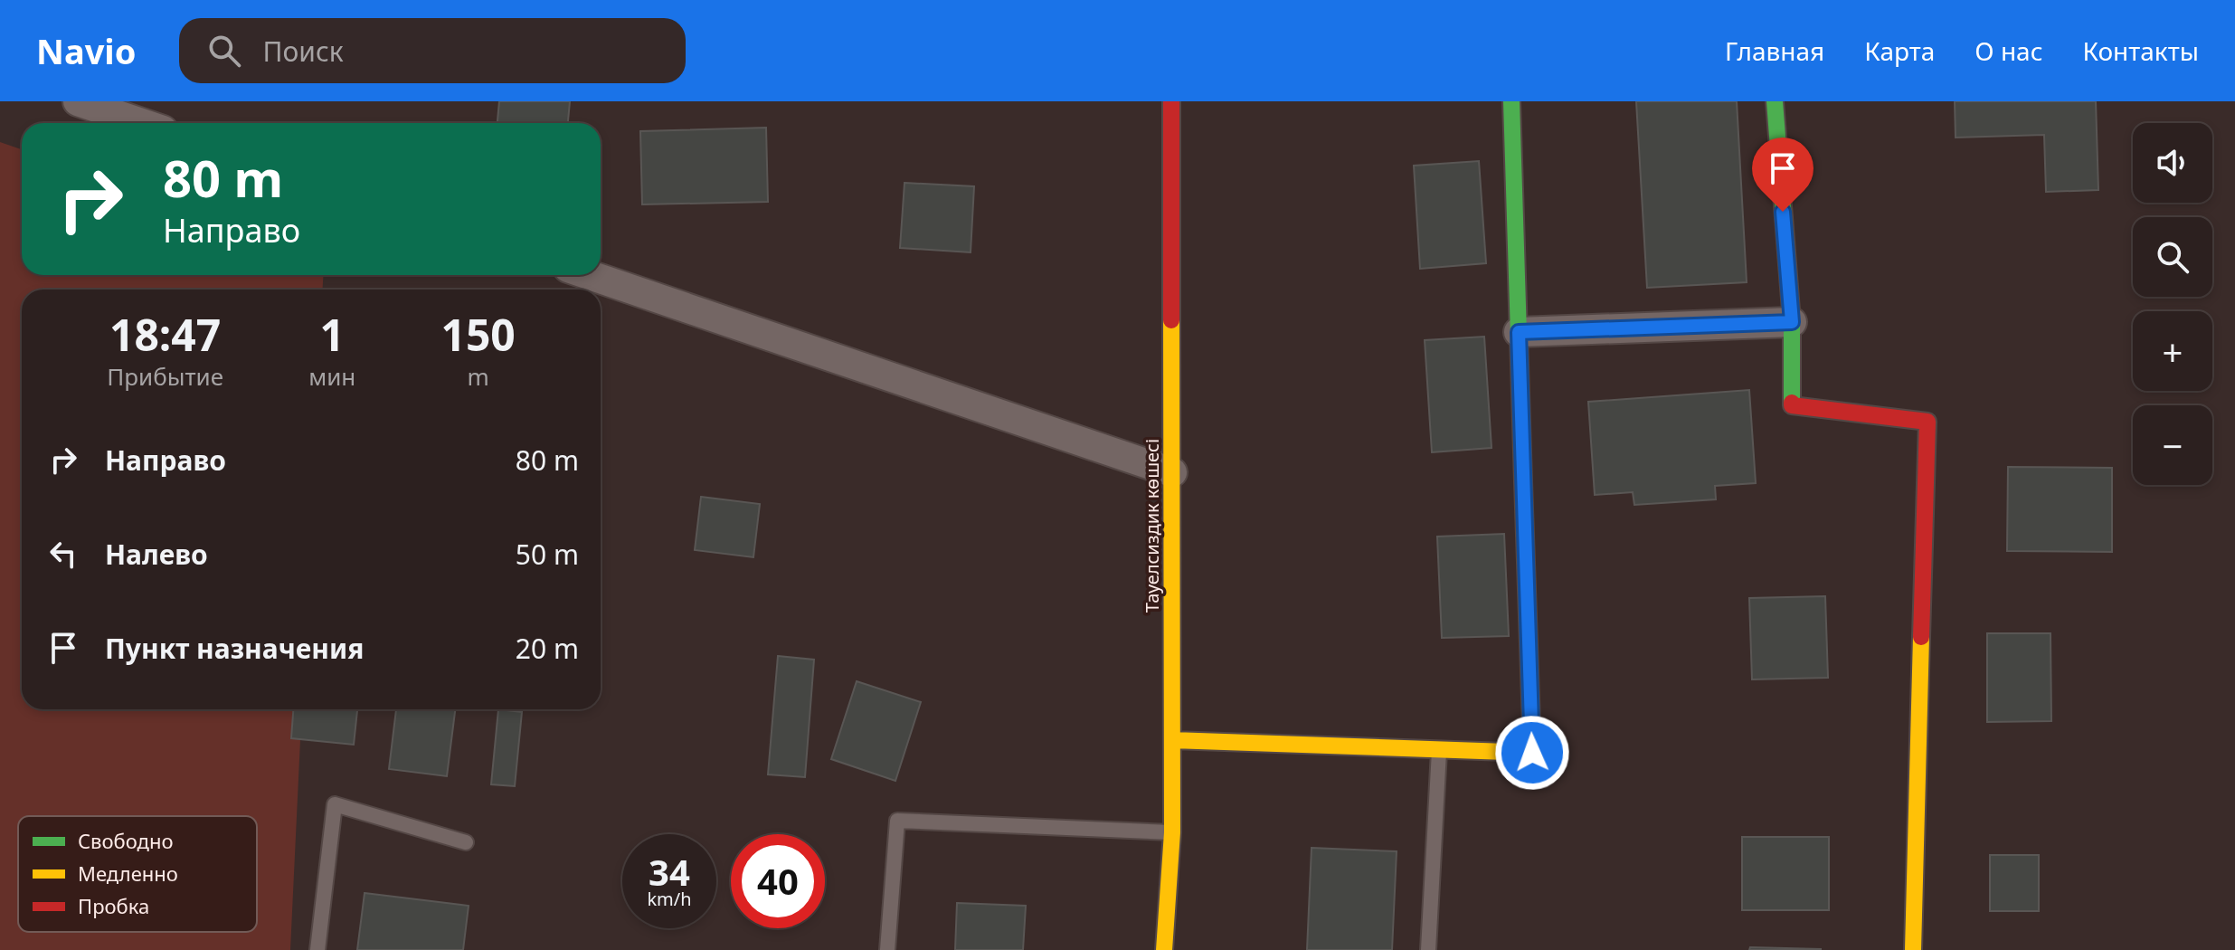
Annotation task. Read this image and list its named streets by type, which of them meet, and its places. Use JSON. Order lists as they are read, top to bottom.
{
  "streets": {
    "street": ["Тауелсиздик көшесі"]
  },
  "legend": ["Свободно", "Медленно", "Пробка"],
  "page": {
    "header": "Navio",
    "search": "Поиск",
    "nav": [
      "Главная",
      "Карта",
      "О нас",
      "Контакты"
    ],
    "map_buttons": ["+", "−"],
    "turn": ["80 m", "Направо"],
    "eta": [
      "18:47",
      "Прибытие",
      "1",
      "мин",
      "150",
      "m"
    ],
    "list": [
      {
        "name": "Направо",
        "value": "80 m"
      },
      {
        "name": "Налево",
        "value": "50 m"
      },
      {
        "name": "Пункт назначения",
        "value": "20 m"
      }
    ],
    "speed": "34 km/h",
    "limit": "40"
  }
}
